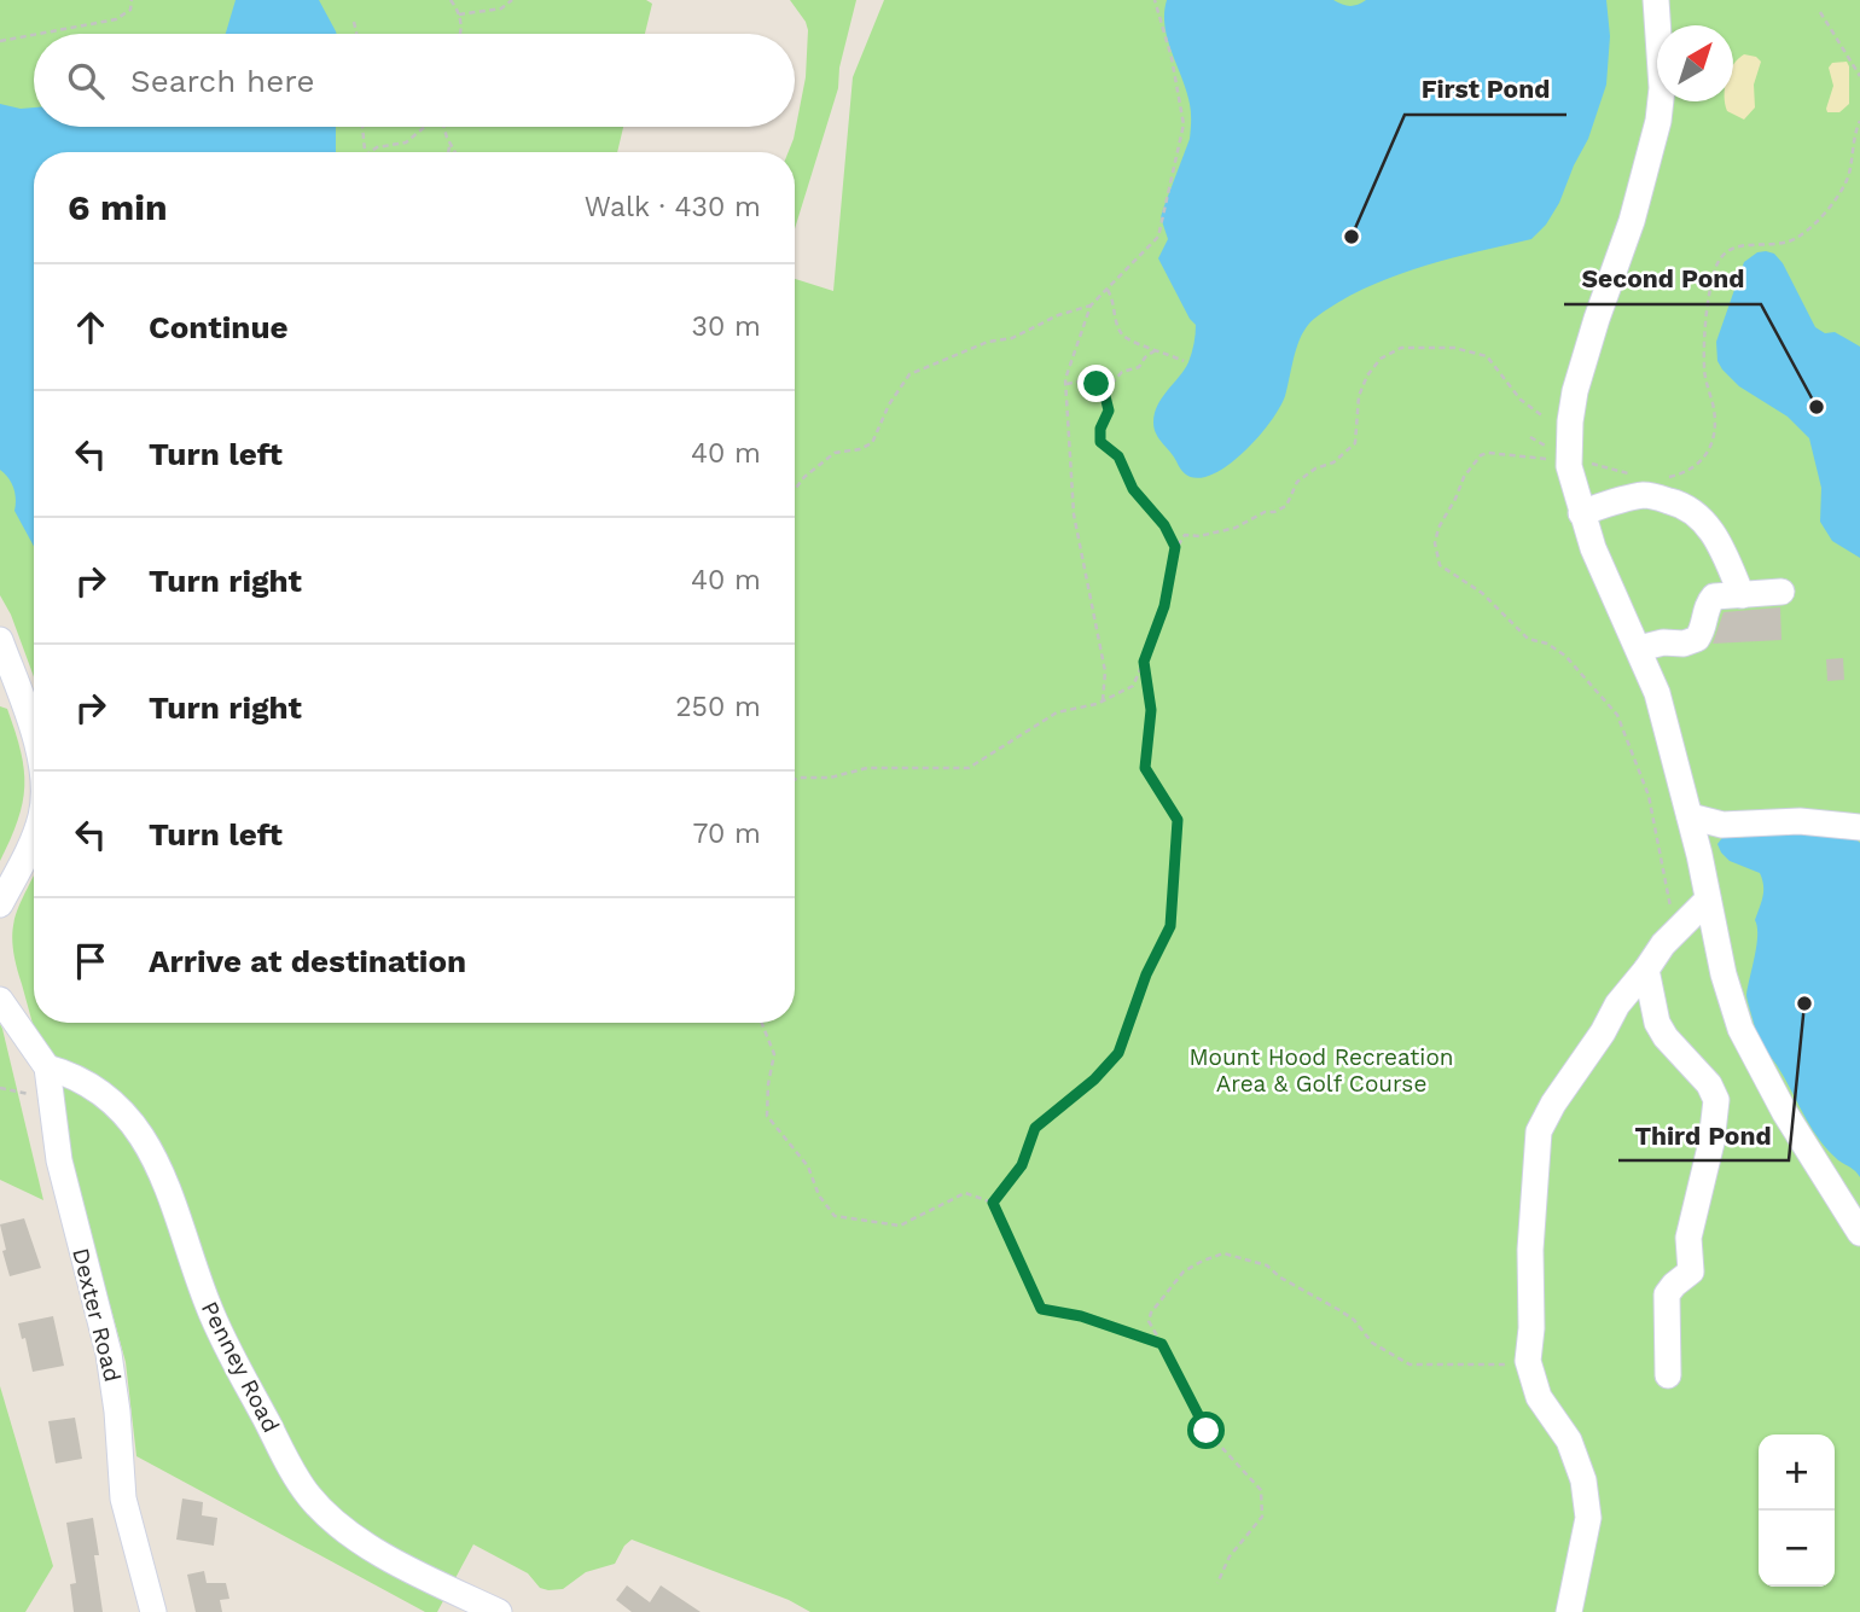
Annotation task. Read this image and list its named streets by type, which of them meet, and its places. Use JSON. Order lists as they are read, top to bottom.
{
  "streets": {
    "street": ["Dexter Road", "Penney Road"]
  },
  "crossings": [
    ["Dexter Road", "Penney Road"]
  ],
  "parks": ["Mount Hood Recreation Area & Golf Course"],
  "places": ["First Pond", "Second Pond", "Third Pond"],
  "north": "top right",
  "page": {
    "search": "Search here",
    "heading": ["6 min", "Walk · 430 m"],
    "list": [
      ["Continue", "30 m"],
      ["Turn left", "40 m"],
      ["Turn right", "40 m"],
      ["Turn right", "250 m"],
      ["Turn left", "70 m"],
      "Arrive at destination"
    ],
    "map_buttons": ["+", "−"]
  }
}
